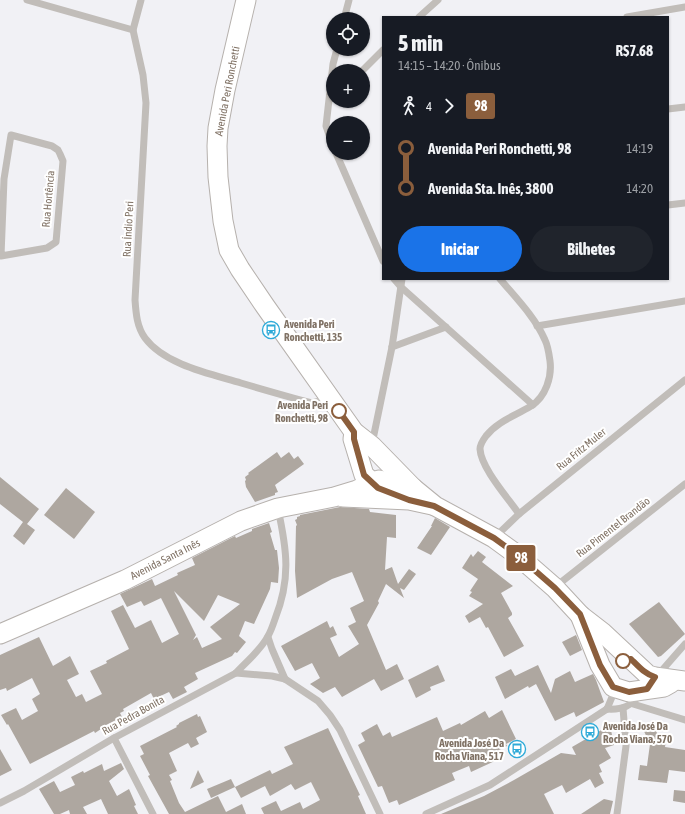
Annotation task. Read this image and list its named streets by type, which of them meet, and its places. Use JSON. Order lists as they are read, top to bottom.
{
  "streets": {
    "main road": ["Avenida Peri Ronchetti", "Avenida Santa Inês"],
    "street": [
      "Rua Hortência",
      "Rua Índio Peri",
      "Rua Fritz Muler",
      "Rua Pimentel Brandão",
      "Rua Pedra Bonita"
    ]
  },
  "crossings": [
    ["Avenida Peri Ronchetti", "Rua Índio Peri"]
  ],
  "places": {
    "bus stop": ["Avenida Peri Ronchetti, 135", "Avenida José Da Rocha Viana, 570", "Avenida José Da Rocha Viana, 517"],
    "other": ["Avenida Peri Ronchetti, 98"]
  },
  "lines": ["bus line 98"],
  "page": {
    "on_map": "98",
    "map_buttons": ["+", "−"],
    "heading": ["5 min", "14:15 – 14:20 · Ônibus", "R$7.68"],
    "legs": ["4", "98"],
    "list": [
      {
        "name": "Avenida Peri Ronchetti, 98",
        "value": "14:19"
      },
      {
        "name": "Avenida Sta. Inês, 3800",
        "value": "14:20"
      }
    ],
    "buttons": ["Iniciar", "Bilhetes"]
  }
}
